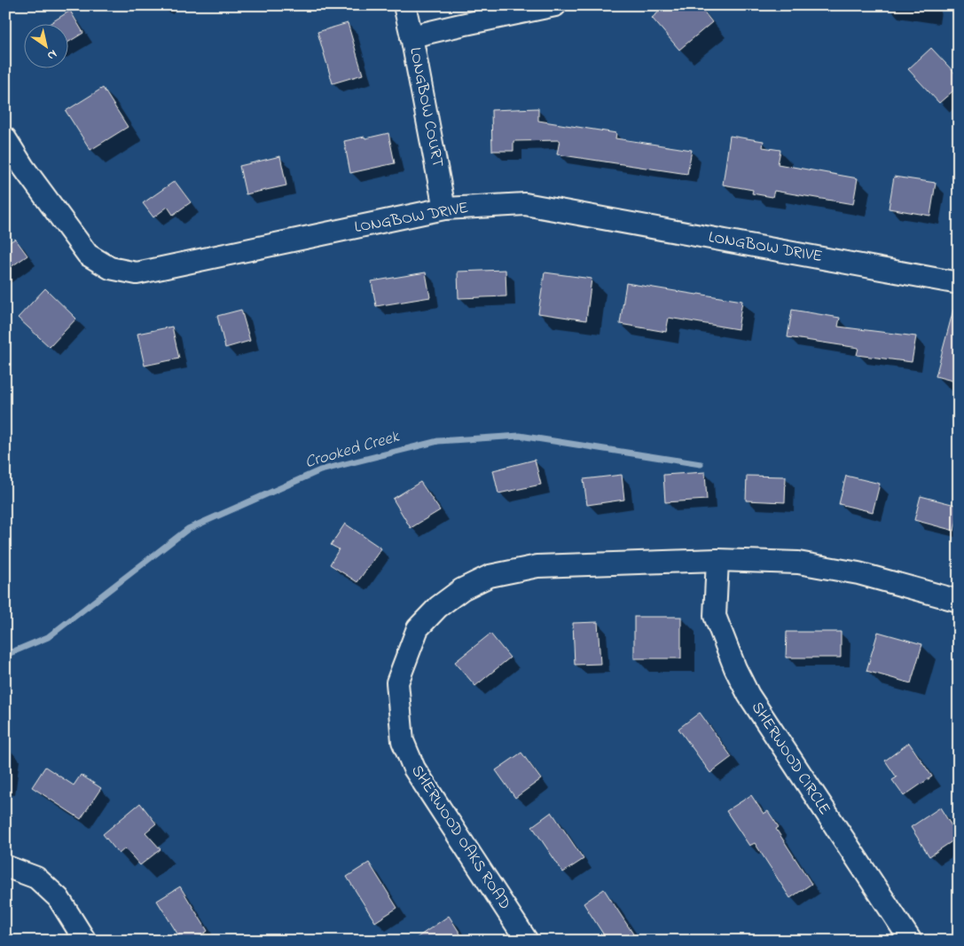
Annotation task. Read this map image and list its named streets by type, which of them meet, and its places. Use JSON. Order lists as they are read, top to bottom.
{
  "streets": {
    "street": [
      "LONGBOW COURT",
      "LONGBOW DRIVE",
      "SHERWOOD CIRCLE",
      "SHERWOOD OAKS ROAD"
    ]
  },
  "crossings": [
    ["LONGBOW COURT", "LONGBOW DRIVE"],
    ["SHERWOOD CIRCLE", "SHERWOOD OAKS ROAD"]
  ],
  "water": ["Crooked Creek"],
  "north": "bottom right"
}
